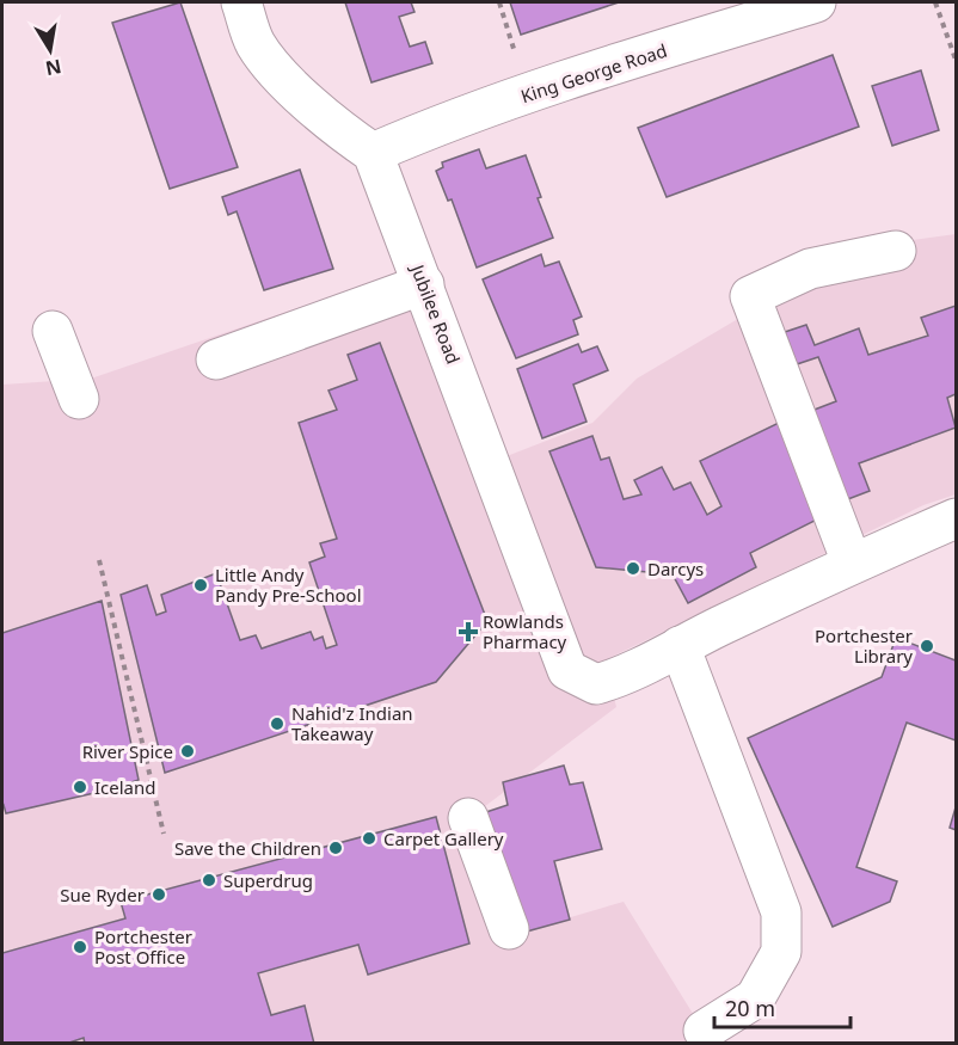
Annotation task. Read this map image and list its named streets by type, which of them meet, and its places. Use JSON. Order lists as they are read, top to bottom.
{
  "streets": {
    "street": ["King George Road", "Jubilee Road"]
  },
  "crossings": [
    ["King George Road", "Jubilee Road"]
  ],
  "places": {
    "other": [
      "Darcys",
      "Little Andy Pandy Pre-School",
      "Portchester Library",
      "Nahid'z Indian Takeaway",
      "River Spice",
      "Iceland",
      "Carpet Gallery",
      "Save the Children",
      "Superdrug",
      "Sue Ryder",
      "Portchester Post Office"
    ],
    "health": ["Rowlands Pharmacy"]
  },
  "scale_bar": "20 m",
  "north": "bottom"
}
